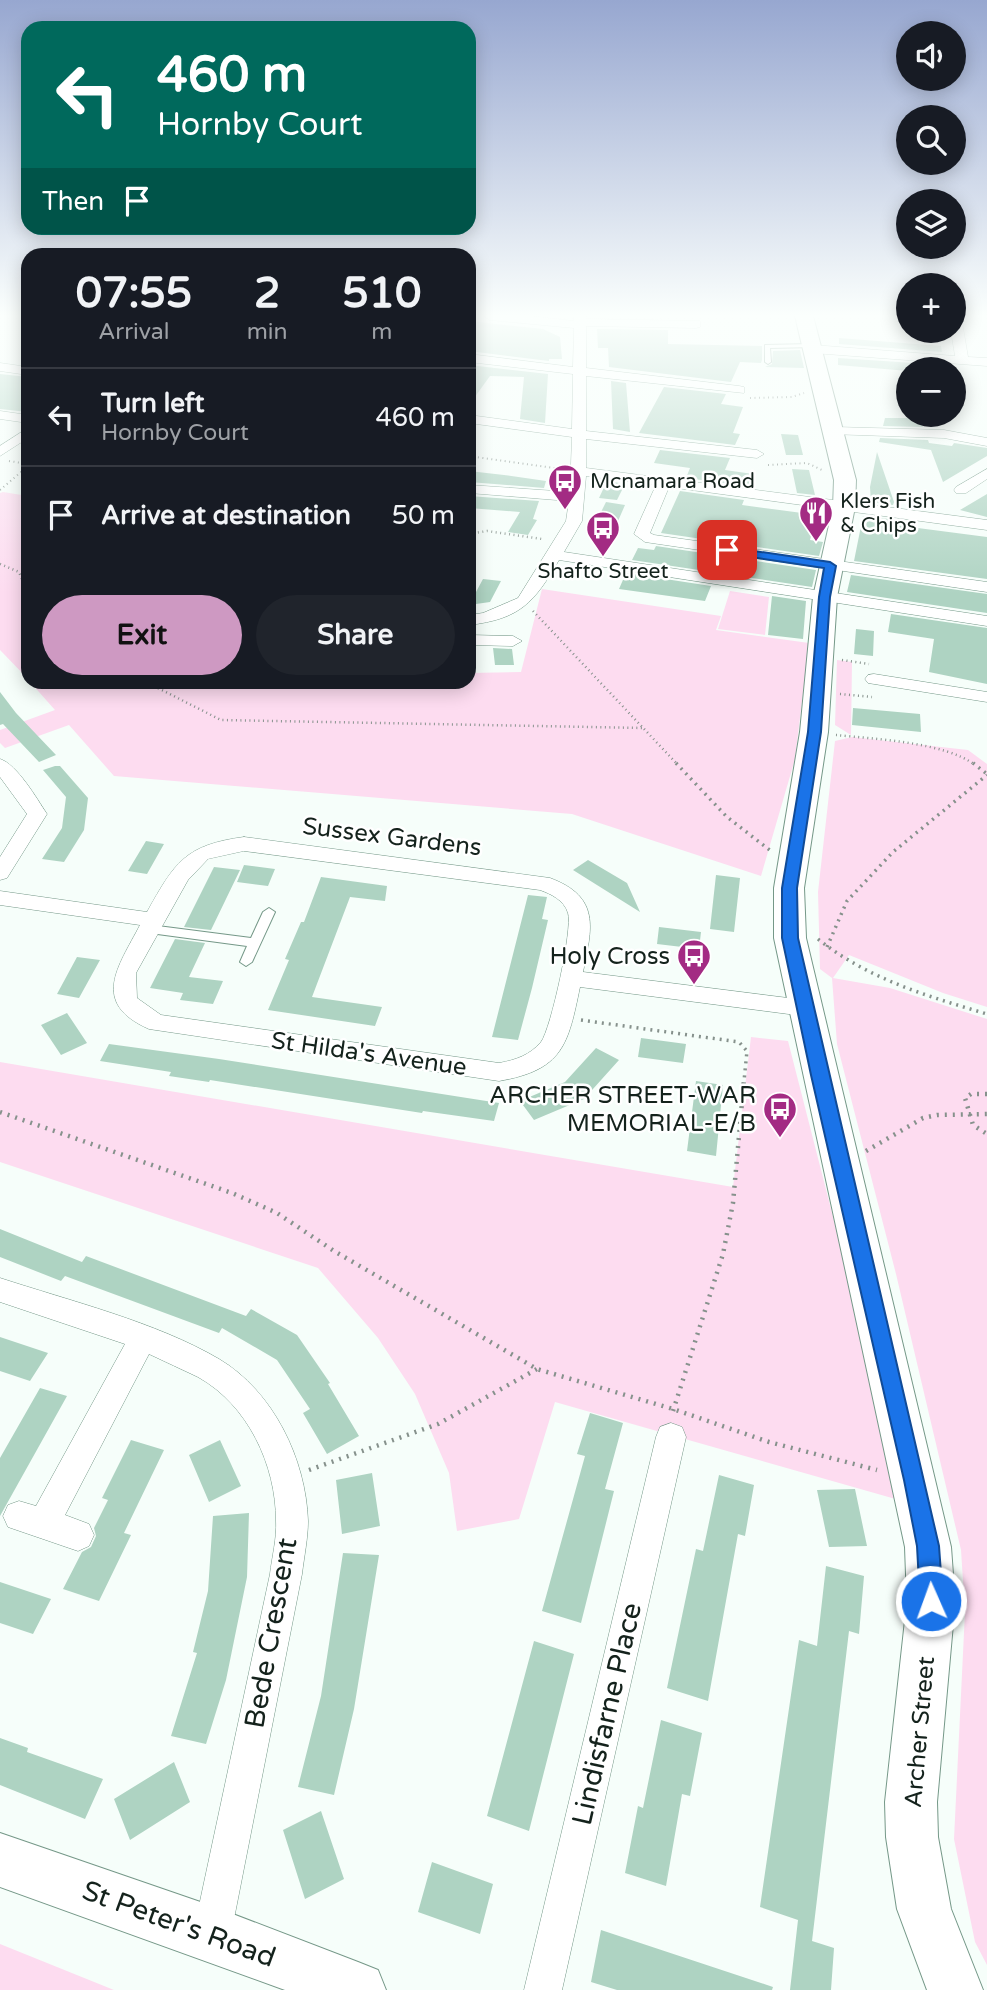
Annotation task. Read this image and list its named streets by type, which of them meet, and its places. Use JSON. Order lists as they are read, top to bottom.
{
  "streets": {
    "main road": ["Archer Street", "St Peter's Road"],
    "street": [
      "Sussex Gardens",
      "St Hilda's Avenue",
      "Bede Crescent",
      "Lindisfarne Place"
    ]
  },
  "crossings": [
    ["Sussex Gardens", "St Hilda's Avenue"],
    ["Bede Crescent", "St Peter's Road"]
  ],
  "places": {
    "bus stop": [
      "Mcnamara Road",
      "Shafto Street",
      "Holy Cross",
      "ARCHER STREET-WAR MEMORIAL-E/B"
    ],
    "restaurant": ["Klers Fish & Chips"]
  },
  "page": {
    "map_buttons": ["+", "−"],
    "turn": ["460 m", "Hornby Court"],
    "then": "Then",
    "eta": [
      "07:55",
      "Arrival",
      "2",
      "min",
      "510",
      "m"
    ],
    "list": [
      {
        "name": "Turn left",
        "note": "Hornby Court",
        "value": "460 m"
      },
      {
        "name": "Arrive at destination",
        "value": "50 m"
      }
    ],
    "buttons": ["Exit", "Share"]
  }
}
